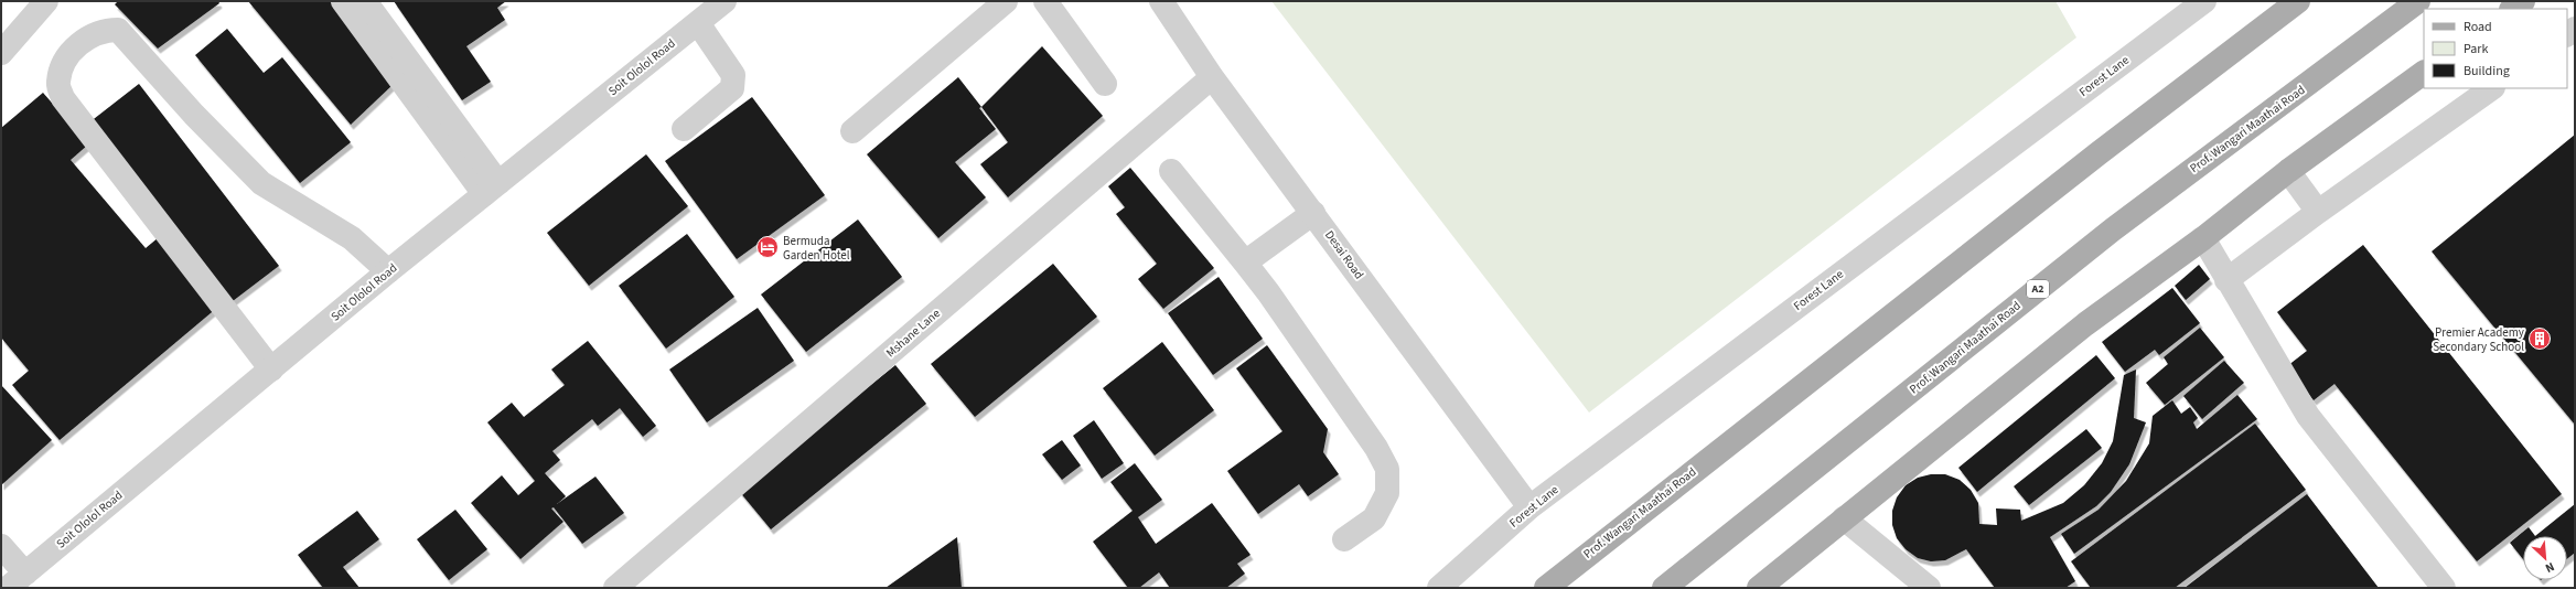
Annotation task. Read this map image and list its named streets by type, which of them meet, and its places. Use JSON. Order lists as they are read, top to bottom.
{
  "streets": {
    "main road": ["Prof. Wangari Maathai Road", "A2"],
    "street": [
      "Soit Ololol Road",
      "Forest Lane",
      "Desai Road",
      "Mshane Lane"
    ]
  },
  "crossings": [
    ["Forest Lane", "Desai Road"],
    ["Desai Road", "Mshane Lane"]
  ],
  "places": {
    "hotel": ["Bermuda Garden Hotel"],
    "building": ["Premier Academy Secondary School"]
  },
  "legend": ["Road", "Park", "Building"],
  "north": "bottom right"
}
